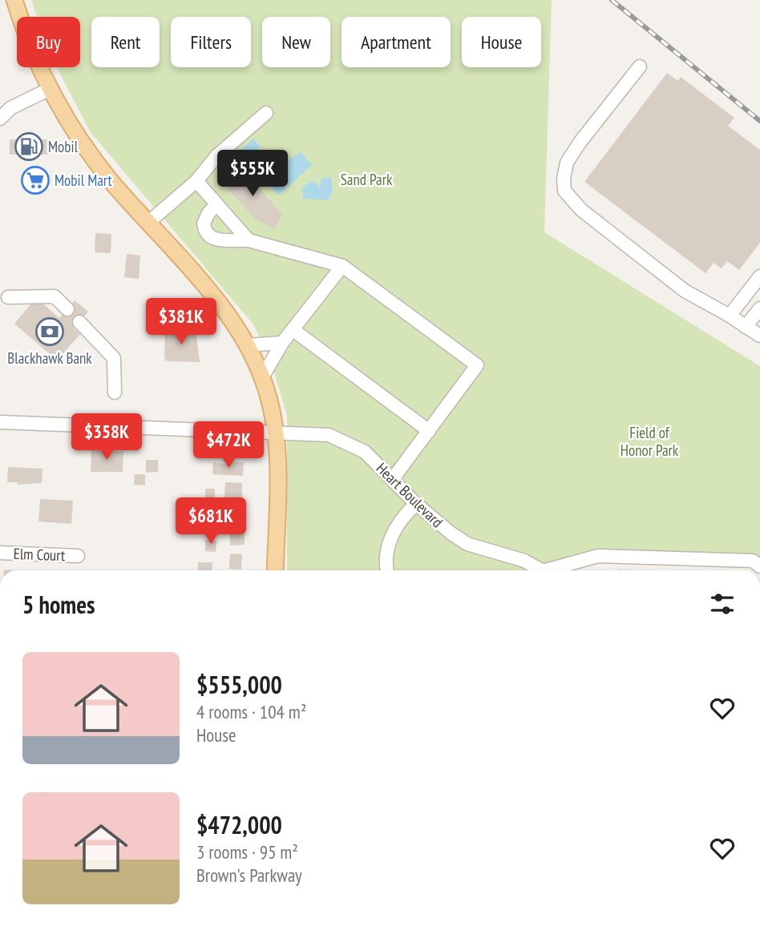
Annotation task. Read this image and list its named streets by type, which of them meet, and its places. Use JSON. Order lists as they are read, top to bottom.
{
  "streets": {
    "street": ["Heart Boulevard", "Elm Court"]
  },
  "parks": ["Sand Park", "Field of Honor Park"],
  "places": {
    "fuel station": ["Mobil"],
    "supermarket": ["Mobil Mart"],
    "bank": ["Blackhawk Bank"]
  },
  "page": {
    "chip": [
      "Buy",
      "Rent",
      "Filters",
      "New",
      "Apartment",
      "House"
    ],
    "price": [
      "$555K",
      "$381K",
      "$358K",
      "$472K",
      "$681K"
    ],
    "heading": "5 homes",
    "list": [
      {
        "name": "$555,000",
        "note": "4 rooms · 104 m² · House"
      },
      {
        "name": "$472,000",
        "note": "3 rooms · 95 m² · Brown's Parkway"
      }
    ]
  }
}
